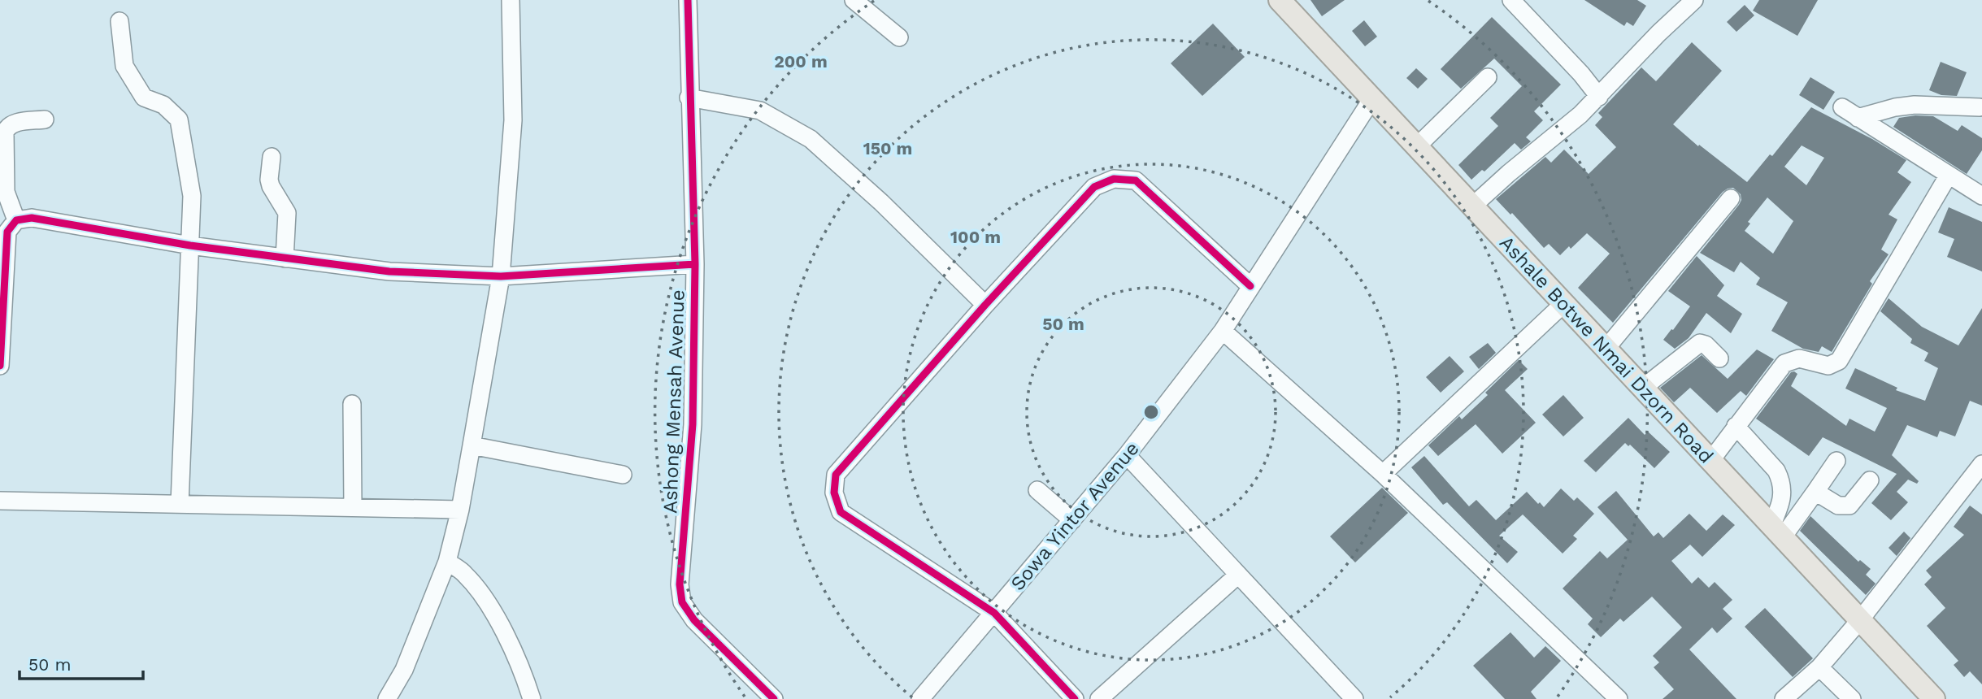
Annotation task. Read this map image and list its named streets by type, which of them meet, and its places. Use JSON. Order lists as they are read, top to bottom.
{
  "streets": {
    "main road": ["Ashale Botwe Nmai Dzorn Road"],
    "street": ["Ashong Mensah Avenue", "Sowa Yintor Avenue"]
  },
  "crossings": [
    ["Ashale Botwe Nmai Dzorn Road", "Sowa Yintor Avenue"]
  ],
  "scale_bar": "50 m",
  "rings": [
    "200 m",
    "150 m",
    "100 m",
    "50 m"
  ]
}
